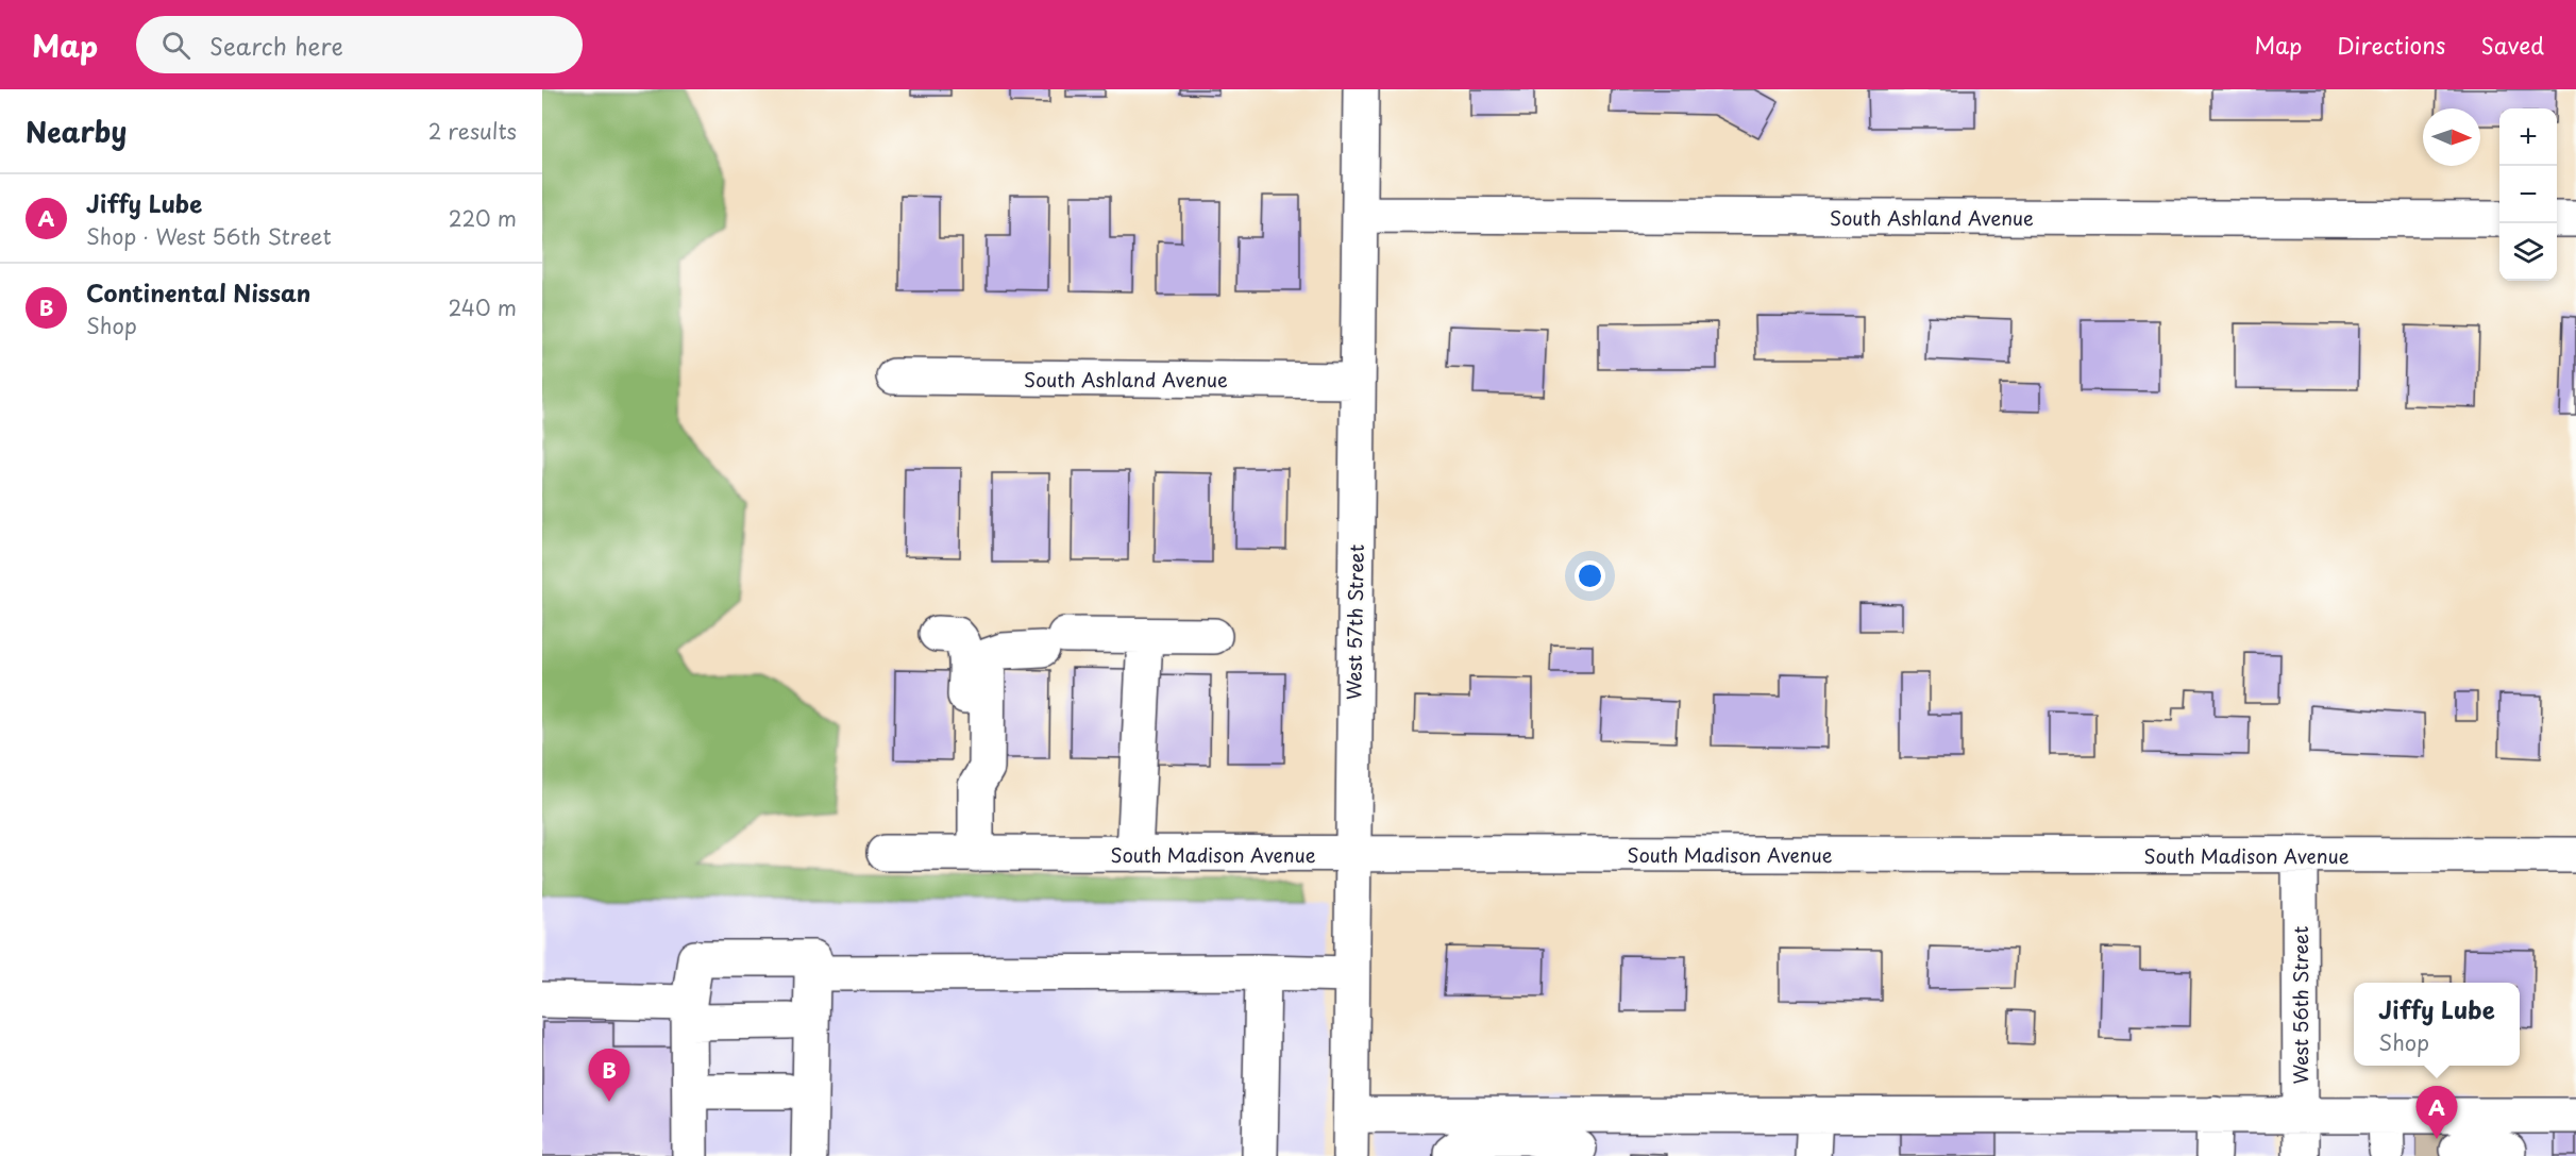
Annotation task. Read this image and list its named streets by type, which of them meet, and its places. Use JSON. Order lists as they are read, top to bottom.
{
  "streets": {
    "street": [
      "South Ashland Avenue",
      "West 57th Street",
      "South Madison Avenue",
      "West 56th Street"
    ]
  },
  "crossings": [
    ["South Ashland Avenue", "West 57th Street"],
    ["West 57th Street", "South Madison Avenue"],
    ["South Madison Avenue", "West 56th Street"]
  ],
  "north": "right",
  "page": {
    "header": "Map",
    "search": "Search here",
    "nav": ["Map", "Directions", "Saved"],
    "heading": ["Nearby", "2 results"],
    "map_buttons": ["+", "−"],
    "list": [
      {
        "mark": "A",
        "name": "Jiffy Lube",
        "note": "Shop · West 56th Street",
        "value": "220 m"
      },
      {
        "mark": "B",
        "name": "Continental Nissan",
        "note": "Shop",
        "value": "240 m"
      }
    ],
    "popup": ["Jiffy Lube", "Shop"],
    "pins": ["B", "A"]
  }
}
